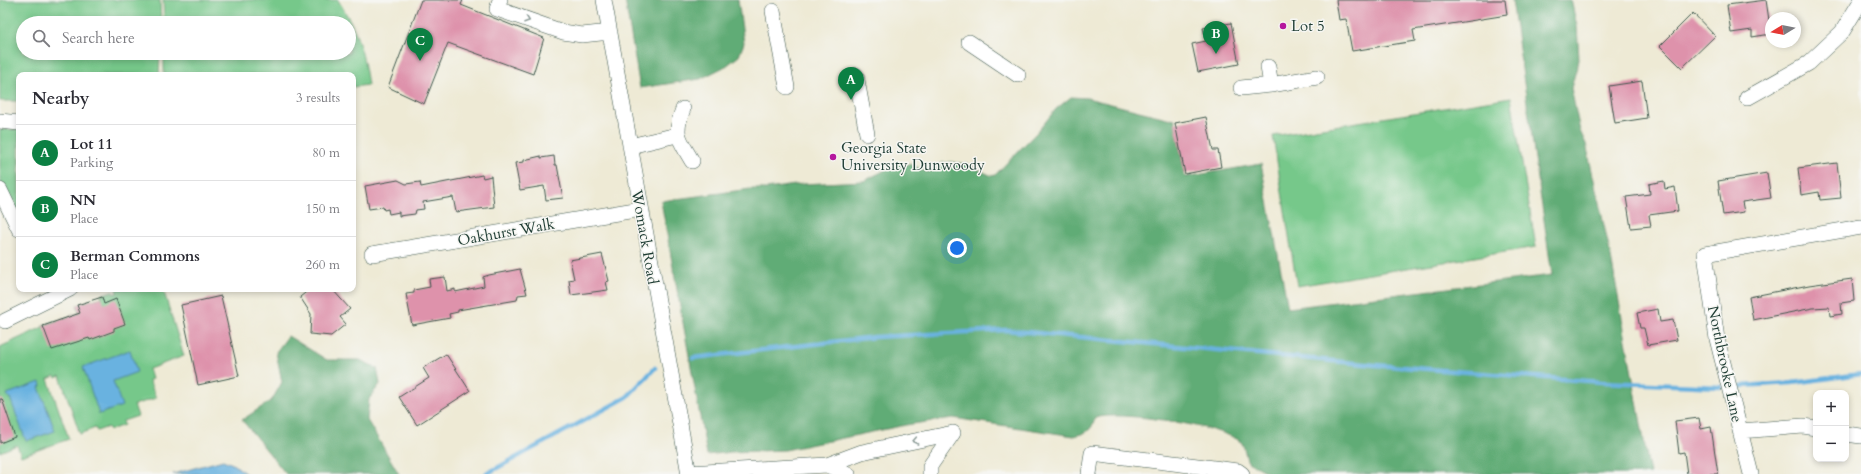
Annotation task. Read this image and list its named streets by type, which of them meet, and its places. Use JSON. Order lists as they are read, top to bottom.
{
  "streets": {
    "street": ["Oakhurst Walk", "Womack Road", "Northbrooke Lane"]
  },
  "crossings": [
    ["Oakhurst Walk", "Womack Road"]
  ],
  "places": ["Lot 5", "Georgia State University Dunwoody"],
  "north": "left",
  "page": {
    "search": "Search here",
    "pins": ["B", "C", "A"],
    "heading": ["Nearby", "3 results"],
    "list": [
      {
        "mark": "A",
        "name": "Lot 11",
        "note": "Parking",
        "value": "80 m"
      },
      {
        "mark": "B",
        "name": "NN",
        "note": "Place",
        "value": "150 m"
      },
      {
        "mark": "C",
        "name": "Berman Commons",
        "note": "Place",
        "value": "260 m"
      }
    ],
    "map_buttons": ["+", "−"]
  }
}
